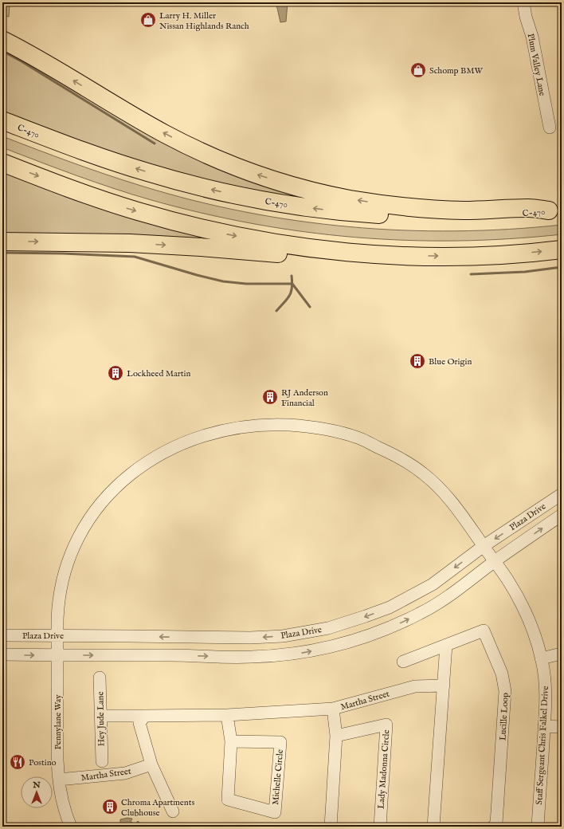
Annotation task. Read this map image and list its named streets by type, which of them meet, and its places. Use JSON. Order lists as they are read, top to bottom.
{
  "streets": {
    "highway": ["C-470"],
    "street": [
      "Plum Valley Lane",
      "Plaza Drive",
      "Martha Street",
      "Lucille Loop",
      "Hey Jude Lane",
      "Pennylane Way",
      "Staff Sergeant Chris Falkel Drive",
      "Lady Madonna Circle",
      "Michelle Circle"
    ]
  },
  "crossings": [
    ["Plaza Drive", "Pennylane Way"],
    ["Plaza Drive", "Staff Sergeant Chris Falkel Drive"],
    ["Martha Street", "Hey Jude Lane"],
    ["Martha Street", "Pennylane Way"],
    ["Martha Street", "Michelle Circle"],
    ["Pennylane Way", "Staff Sergeant Chris Falkel Drive"]
  ],
  "places": {
    "shop": ["Larry H. Miller Nissan Highlands Ranch", "Schomp BMW"],
    "building": [
      "Blue Origin",
      "Lockheed Martin",
      "RJ Anderson Financial",
      "Chroma Apartments Clubhouse"
    ],
    "restaurant": ["Postino"]
  },
  "north": "top"
}
